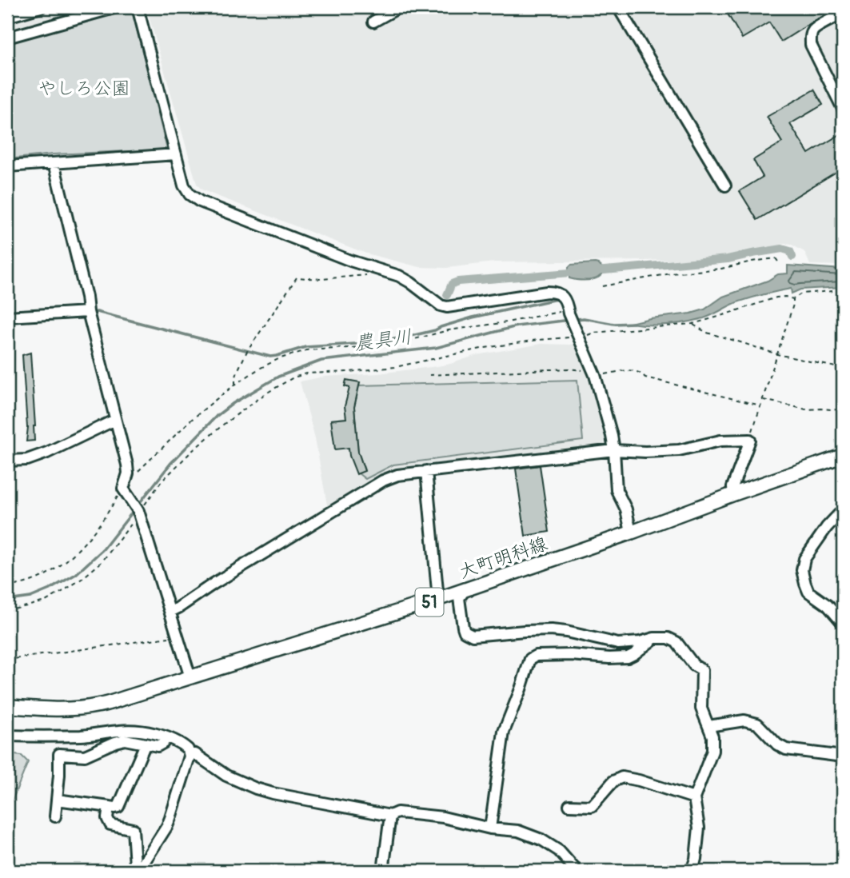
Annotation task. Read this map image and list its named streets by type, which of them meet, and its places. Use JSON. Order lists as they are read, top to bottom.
{
  "streets": {
    "main road": ["大町明科線", "51"]
  },
  "water": ["農具川"],
  "parks": ["やしろ公園"]
}
